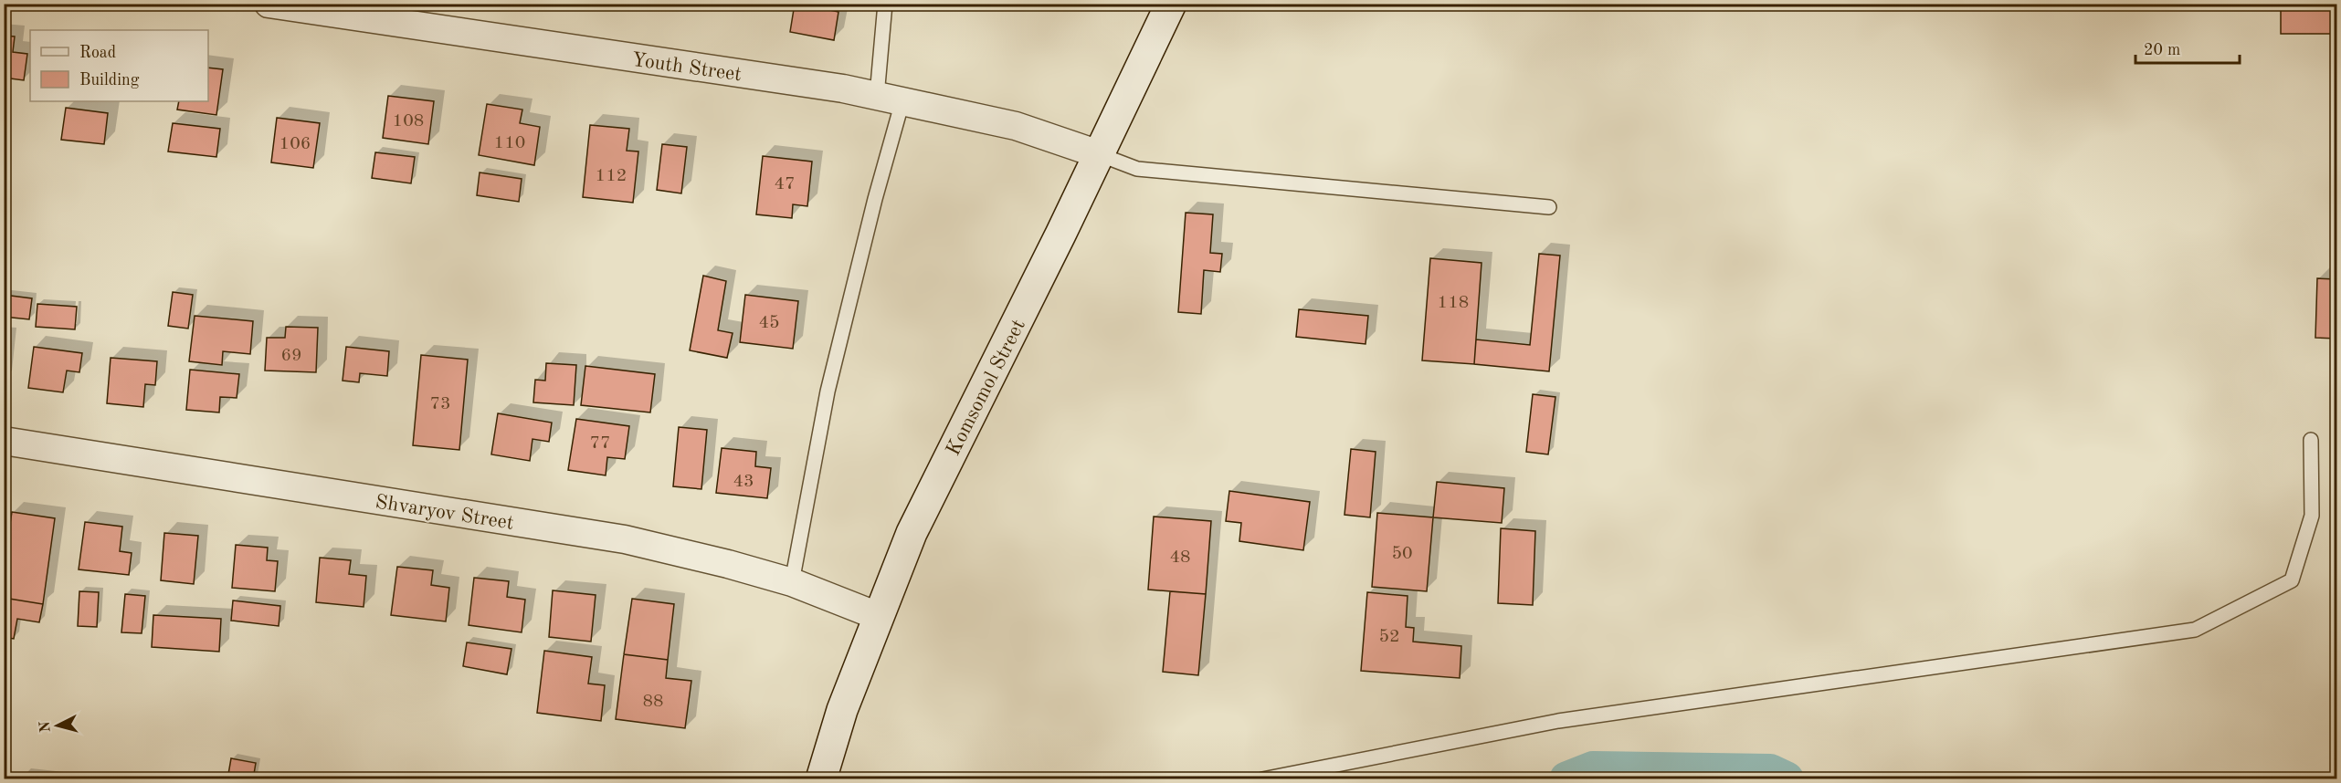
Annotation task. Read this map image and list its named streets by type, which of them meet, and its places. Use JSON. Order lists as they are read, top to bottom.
{
  "streets": {
    "main road": ["Komsomol Street"],
    "street": ["Youth Street", "Shvaryov Street"]
  },
  "crossings": [
    ["Youth Street", "Komsomol Street"],
    ["Komsomol Street", "Shvaryov Street"]
  ],
  "house_numbers": [
    "108",
    "110",
    "106",
    "112",
    "47",
    "118",
    "45",
    "69",
    "73",
    "77",
    "43",
    "50",
    "48",
    "52",
    "88"
  ],
  "legend": ["Road", "Building"],
  "scale_bar": "20 m",
  "north": "left"
}
